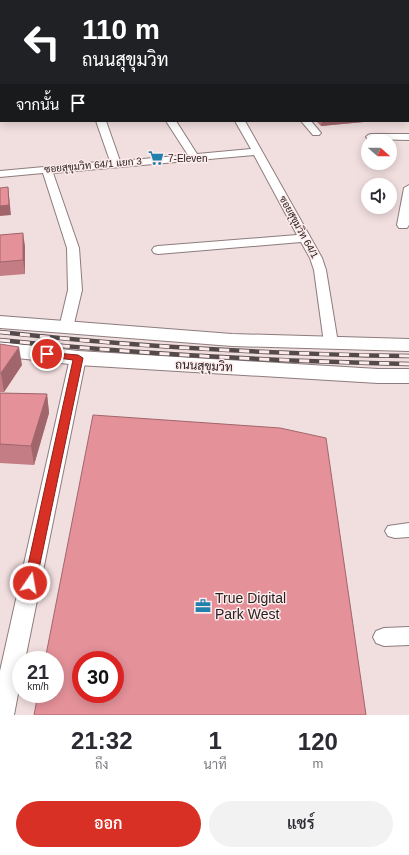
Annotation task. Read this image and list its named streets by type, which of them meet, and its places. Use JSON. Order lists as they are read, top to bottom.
{
  "streets": {
    "main road": ["ถนนสุขุมวิท"],
    "street": ["ซอยสุขุมวิท 64/1 แยก 3", "ซอยสุขุมวิท 64/1"]
  },
  "crossings": [
    ["ซอยสุขุมวิท 64/1 แยก 3", "ซอยสุขุมวิท 64/1"]
  ],
  "places": {
    "supermarket": ["7-Eleven"],
    "office": ["True Digital Park West"]
  },
  "north": "right",
  "page": {
    "turn": ["110 m", "ถนนสุขุมวิท"],
    "then": "จากนั้น",
    "speed": "21 km/h",
    "limit": "30",
    "eta": [
      "21:32",
      "ถึง",
      "1",
      "นาที",
      "120",
      "m"
    ],
    "buttons": ["ออก", "แชร์"]
  }
}
